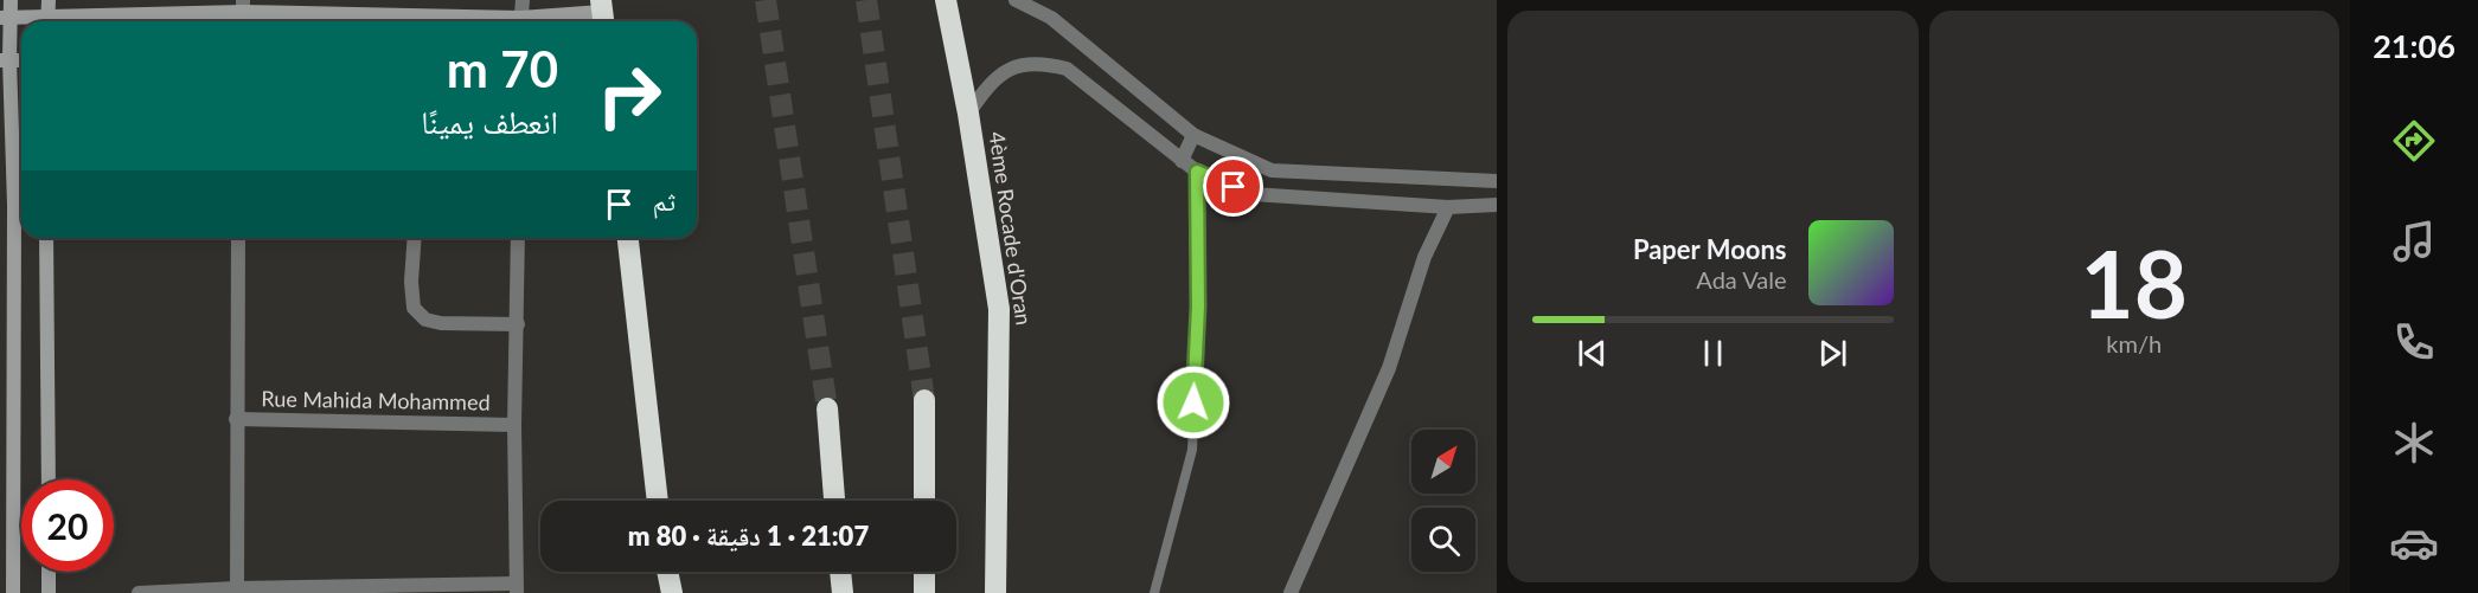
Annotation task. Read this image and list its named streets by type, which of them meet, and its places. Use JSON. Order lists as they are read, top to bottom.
{
  "streets": {
    "highway": ["4ème Rocade d'Oran"],
    "street": ["Rue Mahida Mohammed"]
  },
  "north": "top right",
  "page": {
    "tabs": "21:06",
    "tile": ["18", "km/h"],
    "turn": ["70 m", "انعطف يمينًا"],
    "then": "ثم",
    "song": ["Paper Moons", "Ada Vale"],
    "limit": "20",
    "trip": "21:07 · 1 دقيقة · 80 m"
  }
}
